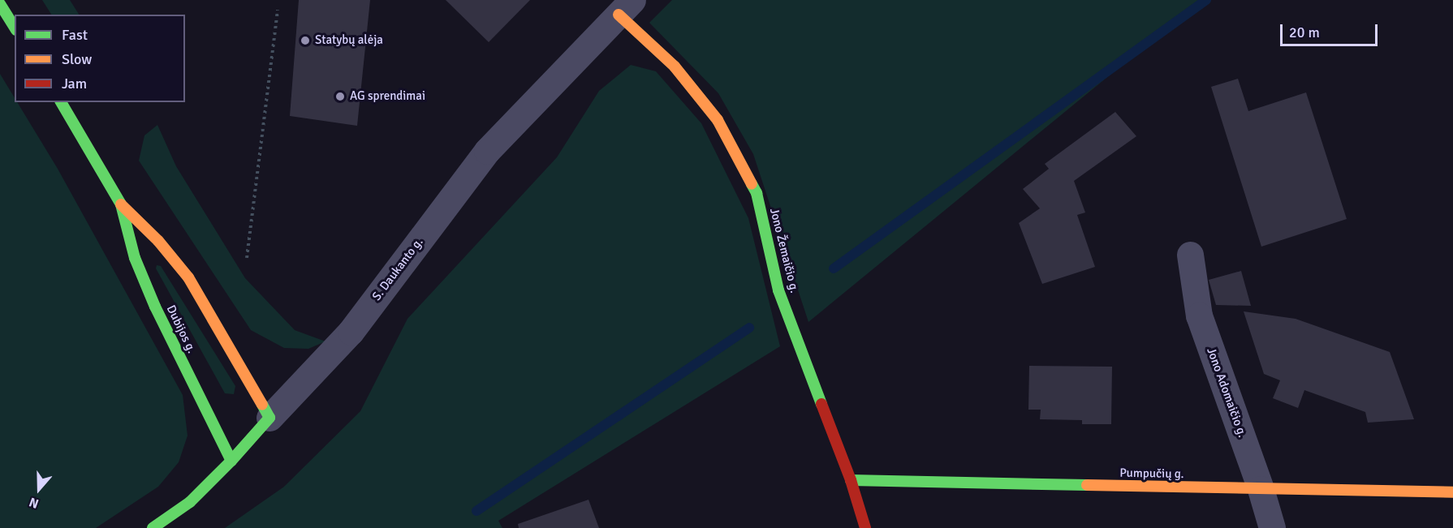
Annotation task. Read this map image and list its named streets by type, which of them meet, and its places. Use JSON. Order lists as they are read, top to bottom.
{
  "streets": {
    "street": [
      "Jono Žemaičio g.",
      "S. Daukanto g.",
      "Dubijos g.",
      "Jono Adomaičio g.",
      "Pumpučių g."
    ]
  },
  "crossings": [
    ["Jono Žemaičio g.", "S. Daukanto g."],
    ["Jono Žemaičio g.", "Pumpučių g."],
    ["S. Daukanto g.", "Dubijos g."],
    ["Jono Adomaičio g.", "Pumpučių g."]
  ],
  "places": ["Statybų alėja", "AG sprendimai"],
  "legend": ["Fast", "Slow", "Jam"],
  "scale_bar": "20 m",
  "north": "bottom"
}
